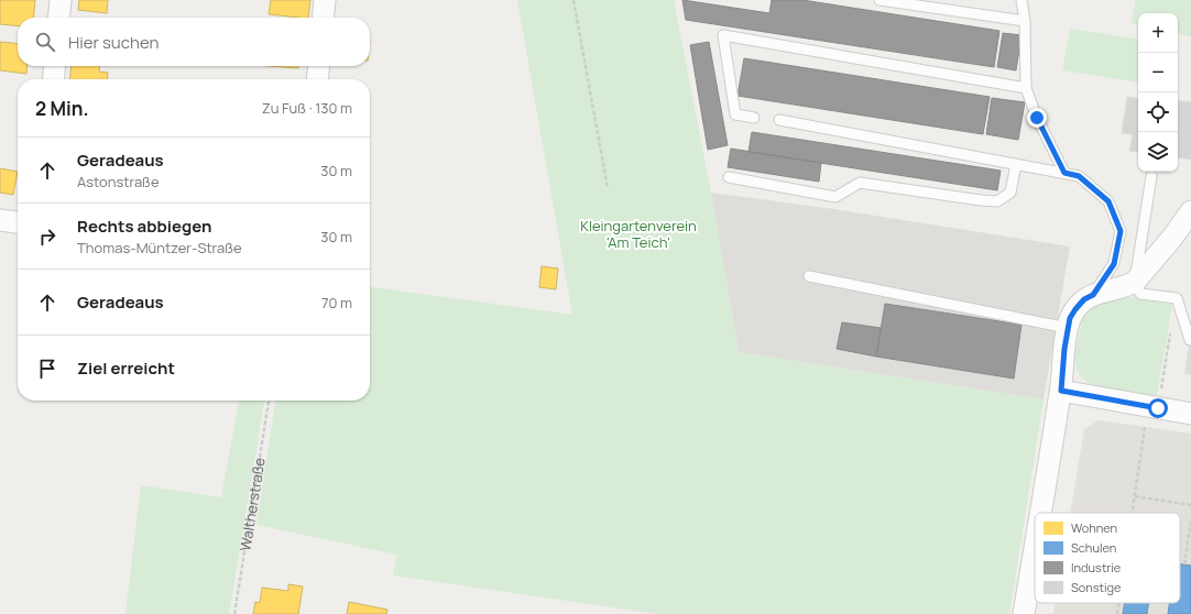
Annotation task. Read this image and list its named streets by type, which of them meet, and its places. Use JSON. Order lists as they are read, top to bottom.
{
  "streets": {
    "path": ["Waltherstraße"]
  },
  "parks": ["Kleingartenverein 'Am Teich'"],
  "legend": [
    "Wohnen",
    "Schulen",
    "Industrie",
    "Sonstige"
  ],
  "page": {
    "map_buttons": ["+", "−"],
    "search": "Hier suchen",
    "heading": ["2 Min.", "Zu Fuß · 130 m"],
    "list": [
      ["Geradeaus", "Astonstraße", "30 m"],
      ["Rechts abbiegen", "Thomas-Müntzer-Straße", "30 m"],
      ["Geradeaus", "70 m"],
      "Ziel erreicht"
    ]
  }
}
